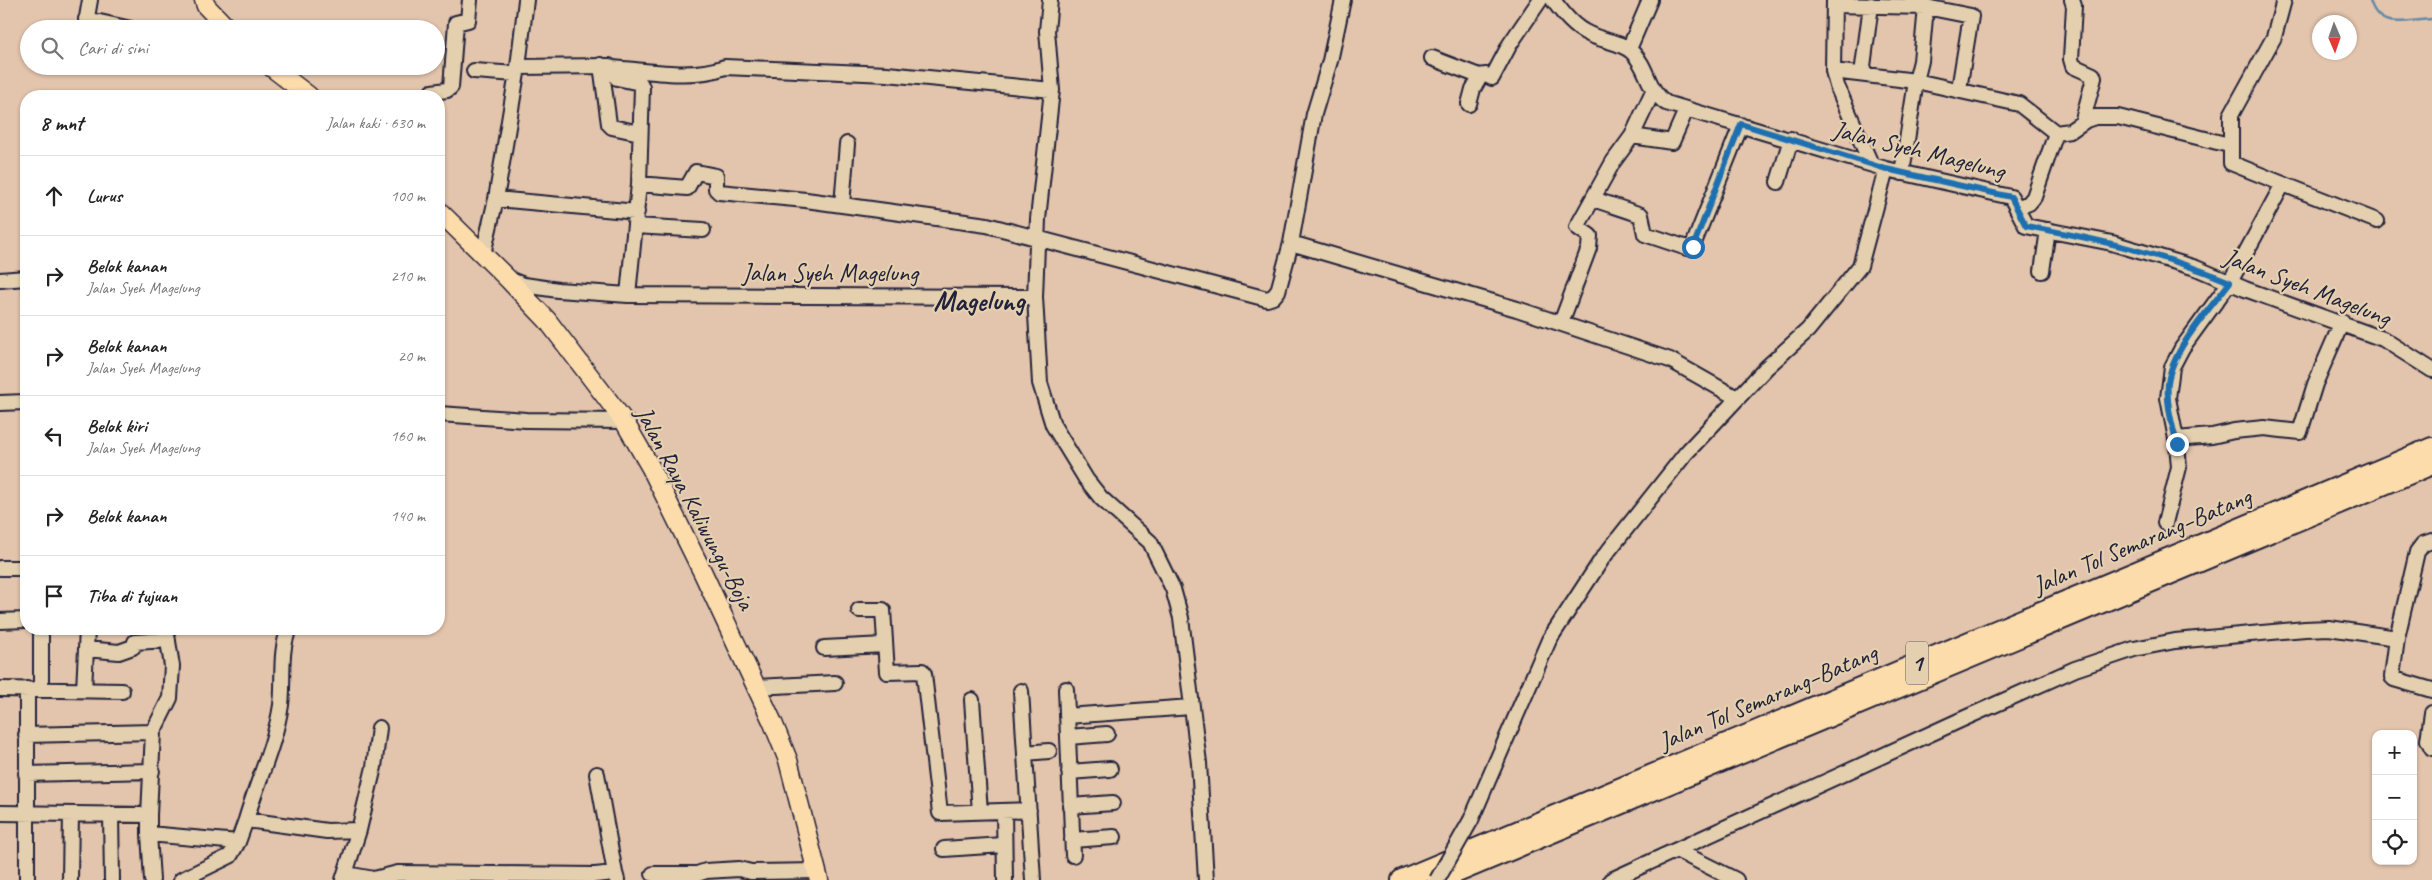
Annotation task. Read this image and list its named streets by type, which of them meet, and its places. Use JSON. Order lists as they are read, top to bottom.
{
  "streets": {
    "highway": ["Jalan Tol Semarang–Batang", "1"],
    "main road": ["Jalan Raya Kaliwungu-Boja"],
    "street": ["Jalan Syeh Magelung"]
  },
  "crossings": [
    ["Jalan Syeh Magelung", "Jalan Raya Kaliwungu-Boja"]
  ],
  "districts": ["Magelung"],
  "north": "bottom",
  "page": {
    "search": "Cari di sini",
    "heading": ["8 mnt", "Jalan kaki · 630 m"],
    "list": [
      ["Lurus", "100 m"],
      ["Belok kanan", "Jalan Syeh Magelung", "210 m"],
      ["Belok kanan", "Jalan Syeh Magelung", "20 m"],
      ["Belok kiri", "Jalan Syeh Magelung", "160 m"],
      ["Belok kanan", "140 m"],
      "Tiba di tujuan"
    ],
    "map_buttons": ["+", "−"]
  }
}
